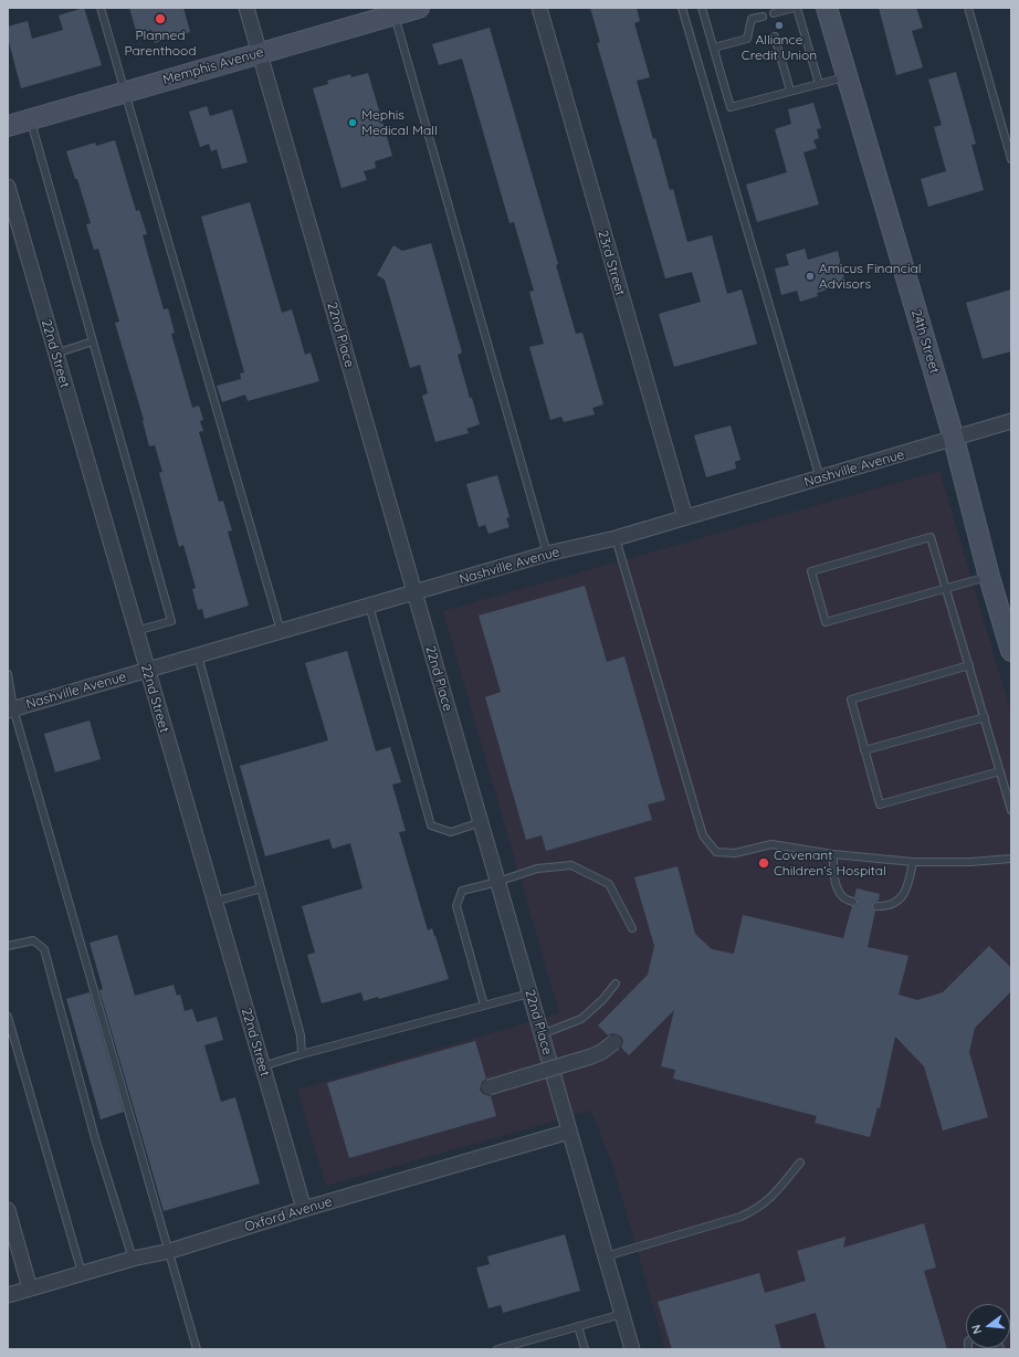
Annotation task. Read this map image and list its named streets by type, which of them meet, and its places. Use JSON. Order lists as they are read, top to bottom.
{
  "streets": {
    "street": [
      "Memphis Avenue",
      "23rd Street",
      "22nd Place",
      "24th Street",
      "22nd Street",
      "Nashville Avenue",
      "Oxford Avenue"
    ]
  },
  "crossings": [
    ["Memphis Avenue", "22nd Place"],
    ["23rd Street", "Nashville Avenue"],
    ["22nd Place", "Nashville Avenue"],
    ["22nd Place", "Oxford Avenue"],
    ["24th Street", "Nashville Avenue"],
    ["22nd Street", "Nashville Avenue"],
    ["22nd Street", "Oxford Avenue"]
  ],
  "places": [
    "Planned Parenthood",
    "Alliance Credit Union",
    "Mephis Medical Mall",
    "Amicus Financial Advisors",
    "Covenant Children’s Hospital"
  ],
  "north": "left"
}
